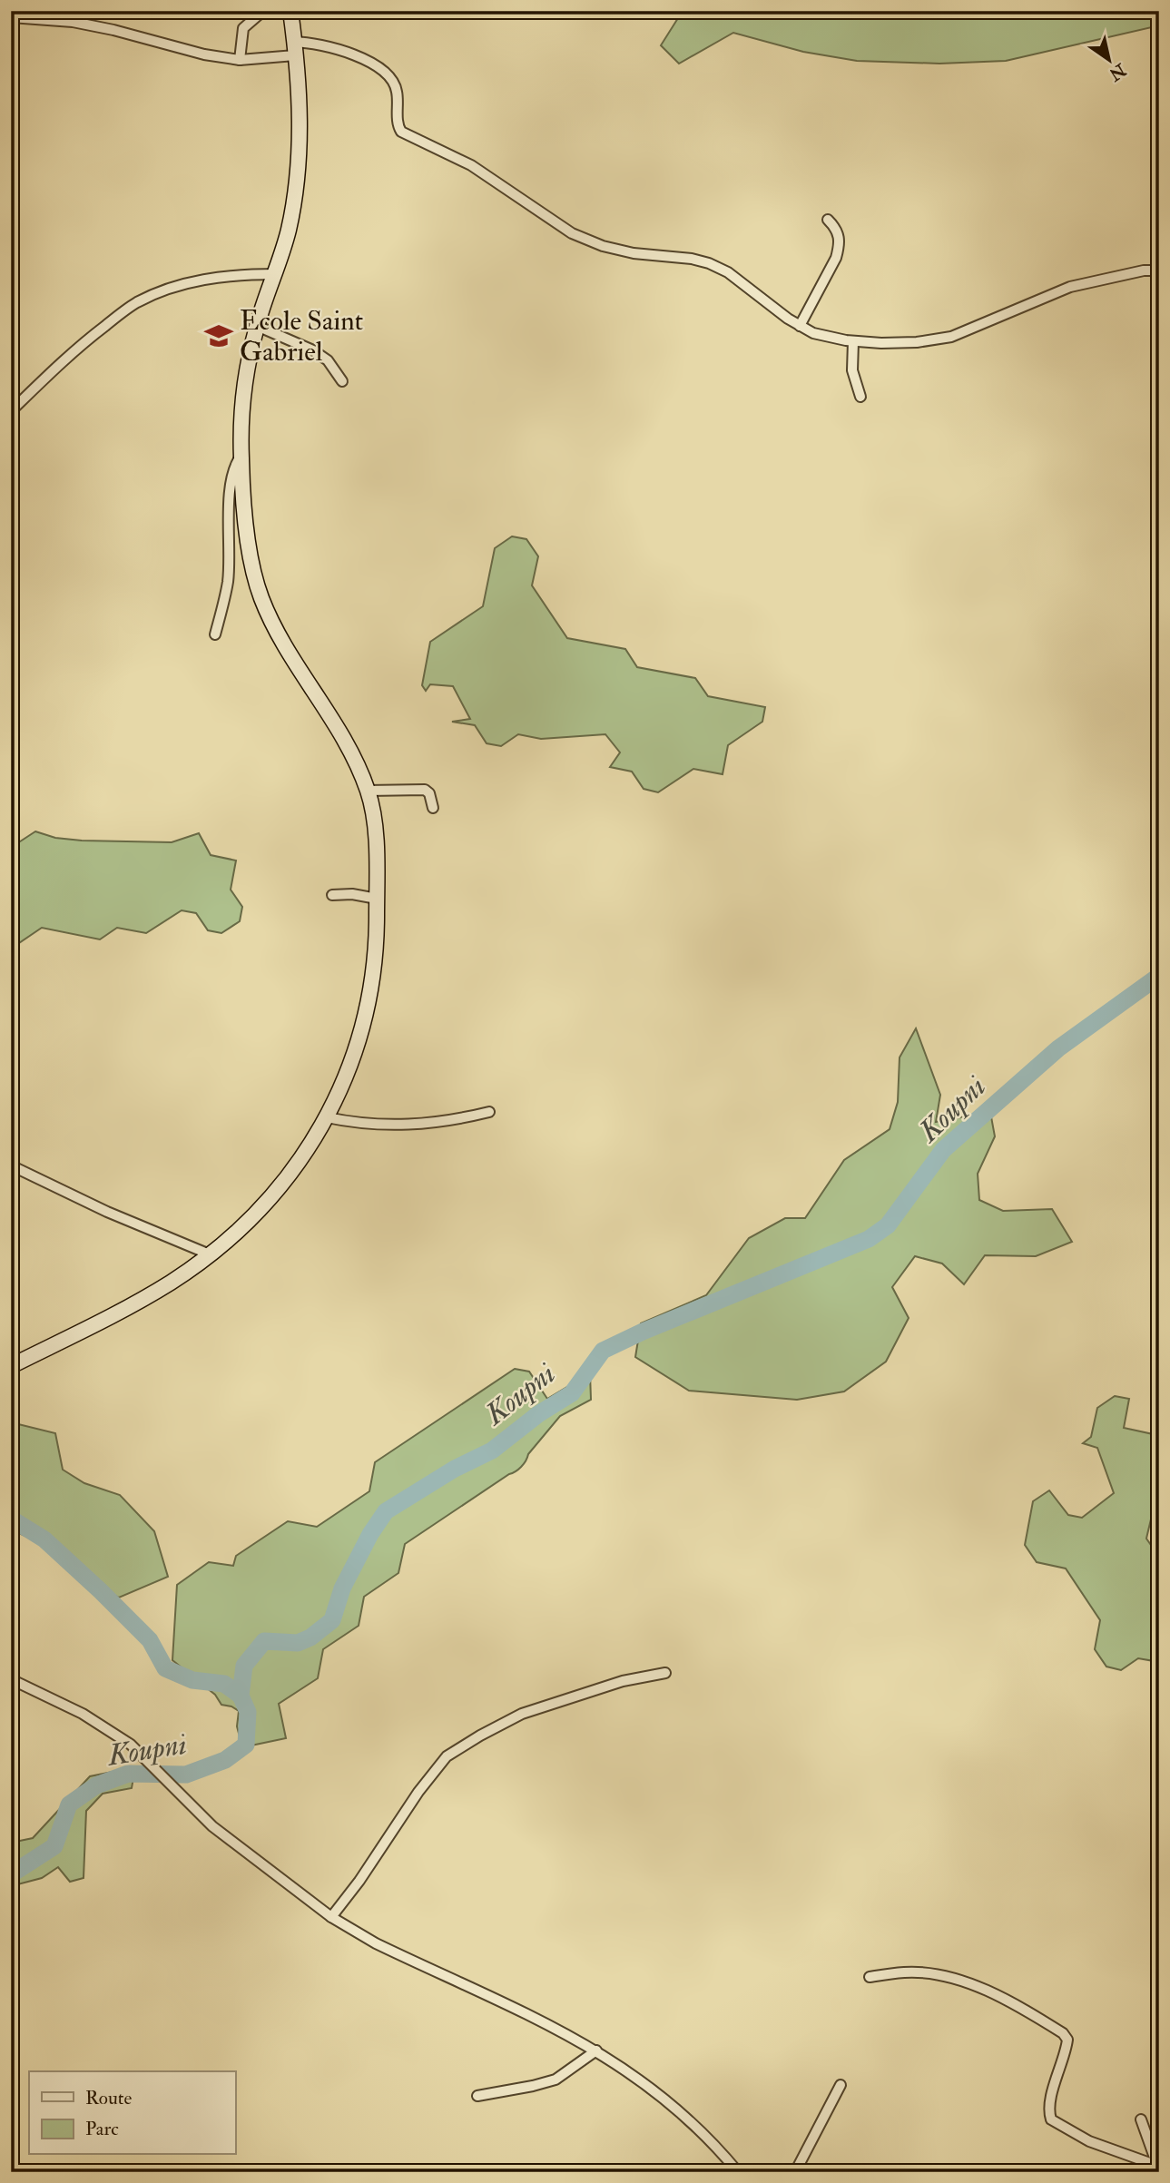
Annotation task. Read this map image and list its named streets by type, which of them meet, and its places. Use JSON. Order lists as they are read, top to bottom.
{
  "water": ["Koupni"],
  "places": {
    "school or university": ["Ecole Saint Gabriel"]
  },
  "legend": ["Route", "Parc"],
  "north": "bottom right"
}
